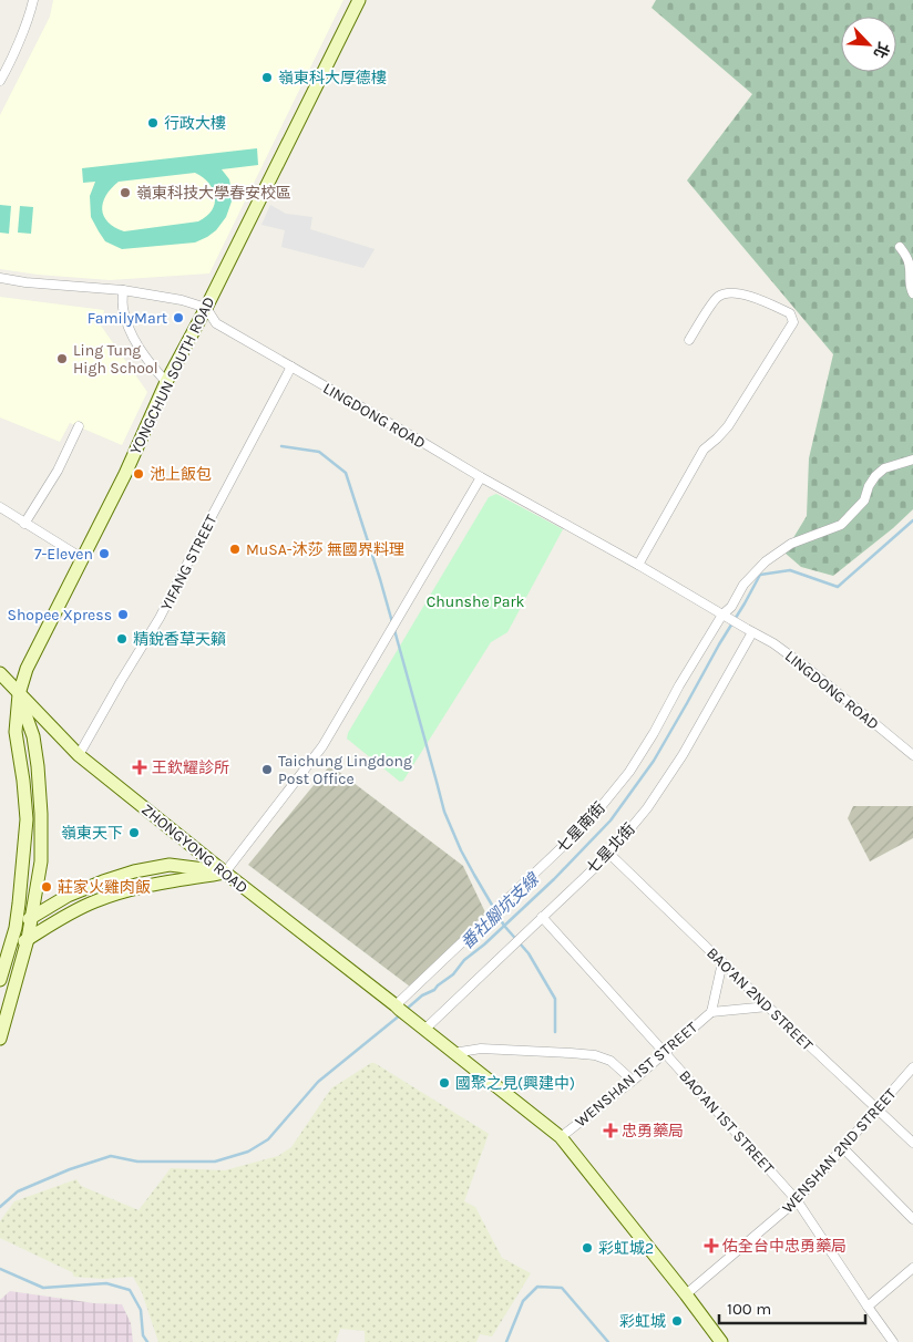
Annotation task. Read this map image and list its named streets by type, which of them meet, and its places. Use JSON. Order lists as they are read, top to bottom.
{
  "streets": {
    "street": [
      "YONGCHUN SOUTH ROAD",
      "LINGDONG ROAD",
      "YIFANG STREET",
      "七星南街",
      "ZHONGYONG ROAD",
      "七星北街",
      "BAO’AN 2ND STREET",
      "WENSHAN 1ST STREET",
      "BAO’AN 1ST STREET",
      "WENSHAN 2ND STREET"
    ]
  },
  "crossings": [
    ["YONGCHUN SOUTH ROAD", "LINGDONG ROAD"],
    ["YONGCHUN SOUTH ROAD", "ZHONGYONG ROAD"],
    ["LINGDONG ROAD", "YIFANG STREET"],
    ["LINGDONG ROAD", "七星南街"],
    ["LINGDONG ROAD", "七星北街"],
    ["YIFANG STREET", "ZHONGYONG ROAD"],
    ["七星南街", "ZHONGYONG ROAD"],
    ["ZHONGYONG ROAD", "七星北街"],
    ["七星北街", "BAO’AN 2ND STREET"],
    ["七星北街", "BAO’AN 1ST STREET"],
    ["BAO’AN 2ND STREET", "WENSHAN 2ND STREET"],
    ["WENSHAN 1ST STREET", "BAO’AN 1ST STREET"],
    ["BAO’AN 1ST STREET", "WENSHAN 2ND STREET"]
  ],
  "water": ["番社腳坑支線"],
  "parks": ["Chunshe Park"],
  "places": {
    "other": [
      "嶺東科大厚德樓",
      "行政大樓",
      "嶺東科技大學春安校區",
      "FamilyMart",
      "Ling Tung High School",
      "池上飯包",
      "MuSA-沐莎 無國界料理",
      "7-Eleven",
      "Shopee Xpress",
      "精銳香草天籟",
      "Taichung Lingdong Post Office",
      "嶺東天下",
      "莊家火雞肉飯",
      "國聚之見(興建中)",
      "彩虹城2",
      "彩虹城"
    ],
    "health": ["王欽耀診所", "忠勇藥局", "佑全台中忠勇藥局"]
  },
  "scale_bar": "100 m",
  "north": "bottom right"
}
